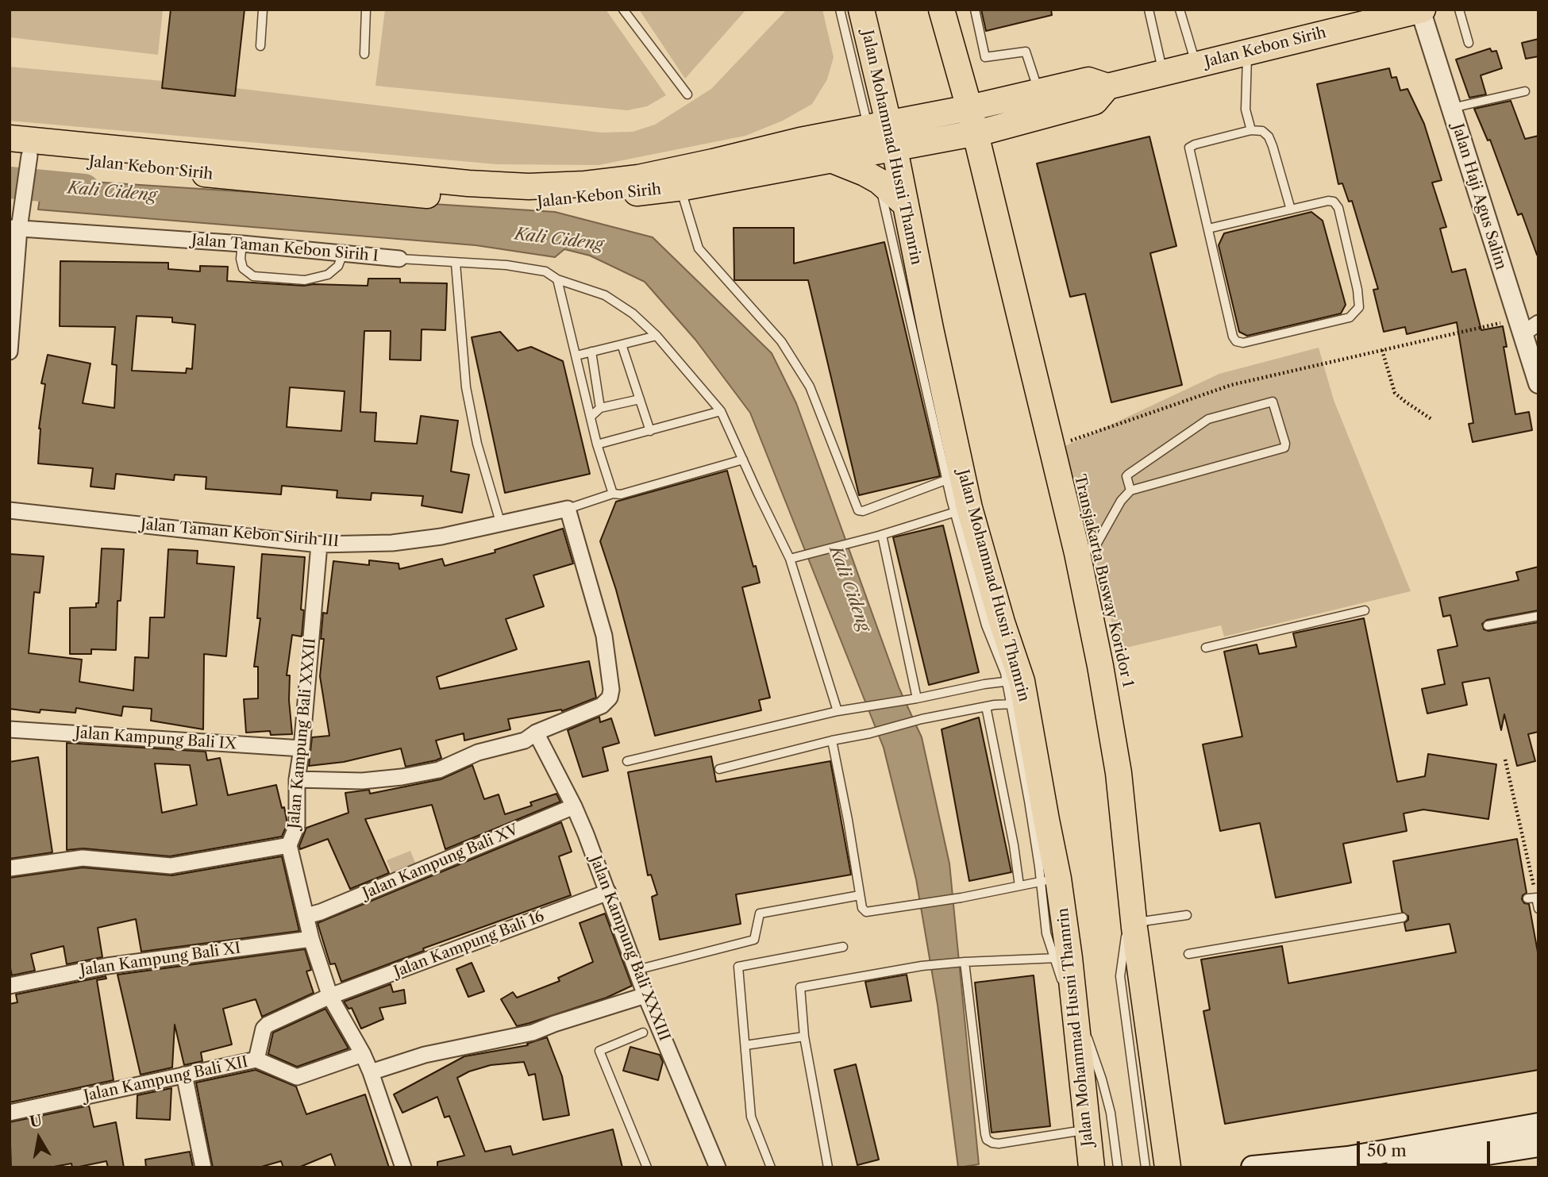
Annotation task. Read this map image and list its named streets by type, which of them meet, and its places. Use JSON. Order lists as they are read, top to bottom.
{
  "streets": {
    "main road": ["Jalan Kebon Sirih", "Jalan Mohammad Husni Thamrin"],
    "street": [
      "Jalan Haji Agus Salim",
      "Jalan Taman Kebon Sirih I",
      "Jalan Taman Kebon Sirih III",
      "Jalan Kampung Bali XXXII",
      "Jalan Kampung Bali IX",
      "Jalan Kampung Bali XV",
      "Jalan Kampung Bali 16",
      "Jalan Kampung Bali XXXIII",
      "Jalan Kampung Bali XI",
      "Jalan Kampung Bali XII"
    ],
    "lane": ["Transjakarta Busway Koridor 1"]
  },
  "crossings": [
    ["Jalan Kebon Sirih", "Jalan Mohammad Husni Thamrin"],
    ["Jalan Kebon Sirih", "Jalan Haji Agus Salim"],
    ["Jalan Taman Kebon Sirih III", "Jalan Kampung Bali XXXII"],
    ["Jalan Kampung Bali XXXII", "Jalan Kampung Bali IX"],
    ["Jalan Kampung Bali XXXII", "Jalan Kampung Bali XV"],
    ["Jalan Kampung Bali XXXII", "Jalan Kampung Bali 16"],
    ["Jalan Kampung Bali XXXII", "Jalan Kampung Bali XI"],
    ["Jalan Kampung Bali XXXII", "Jalan Kampung Bali XII"],
    ["Jalan Kampung Bali XV", "Jalan Kampung Bali XXXIII"],
    ["Jalan Kampung Bali 16", "Jalan Kampung Bali XXXIII"],
    ["Jalan Kampung Bali 16", "Jalan Kampung Bali XII"]
  ],
  "water": ["Kali Cideng"],
  "scale_bar": "50 m",
  "north": "top"
}
